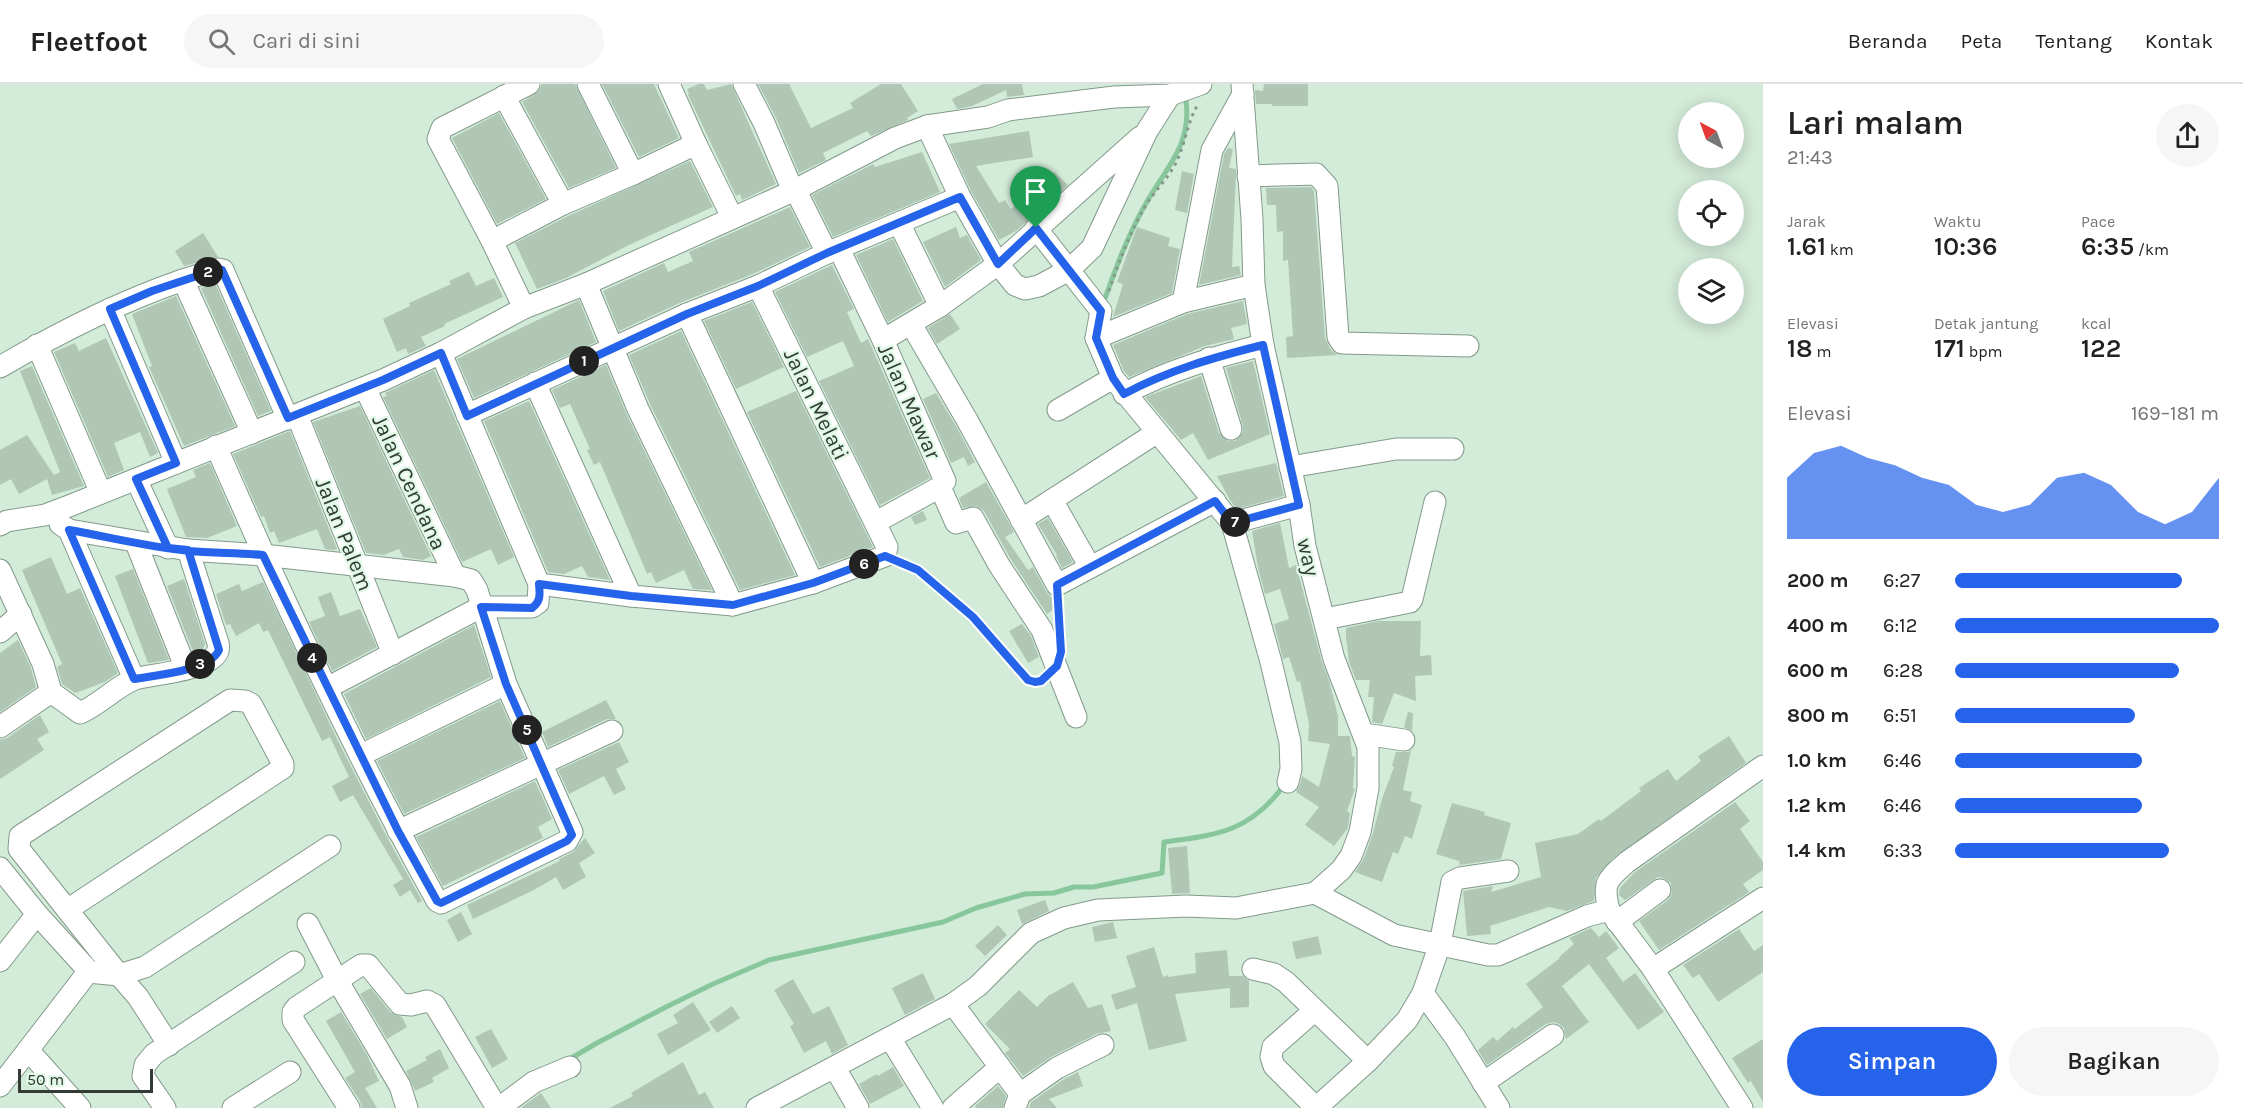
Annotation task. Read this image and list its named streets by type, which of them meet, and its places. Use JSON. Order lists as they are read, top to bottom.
{
  "streets": {
    "street": [
      "Jalan Mawar",
      "Jalan Melati",
      "Jalan Cendana",
      "Jalan Palem",
      "way"
    ]
  },
  "crossings": [
    ["Jalan Mawar", "Jalan Melati"]
  ],
  "scale_bar": "50 m",
  "north": "top left",
  "page": {
    "header": "Fleetfoot",
    "search": "Cari di sini",
    "nav": [
      "Beranda",
      "Peta",
      "Tentang",
      "Kontak"
    ],
    "heading": ["Lari malam", "21:43"],
    "stats": [
      ["Jarak", "1.61 km"],
      ["Waktu", "10:36"],
      ["Pace", "6:35 /km"],
      ["Elevasi", "18 m"],
      ["Detak jantung", "171 bpm"],
      ["kcal", "122"]
    ],
    "pins": [
      "2",
      "1",
      "7",
      "6",
      "4",
      "3",
      "5"
    ],
    "chart": ["Elevasi", "169–181 m"],
    "list": [
      {
        "name": "200 m",
        "note": "6:27"
      },
      {
        "name": "400 m",
        "note": "6:12"
      },
      {
        "name": "600 m",
        "note": "6:28"
      },
      {
        "name": "800 m",
        "note": "6:51"
      },
      {
        "name": "1.0 km",
        "note": "6:46"
      },
      {
        "name": "1.2 km",
        "note": "6:46"
      },
      {
        "name": "1.4 km",
        "note": "6:33"
      }
    ],
    "buttons": ["Simpan", "Bagikan"],
    "scale": "50 m"
  }
}
